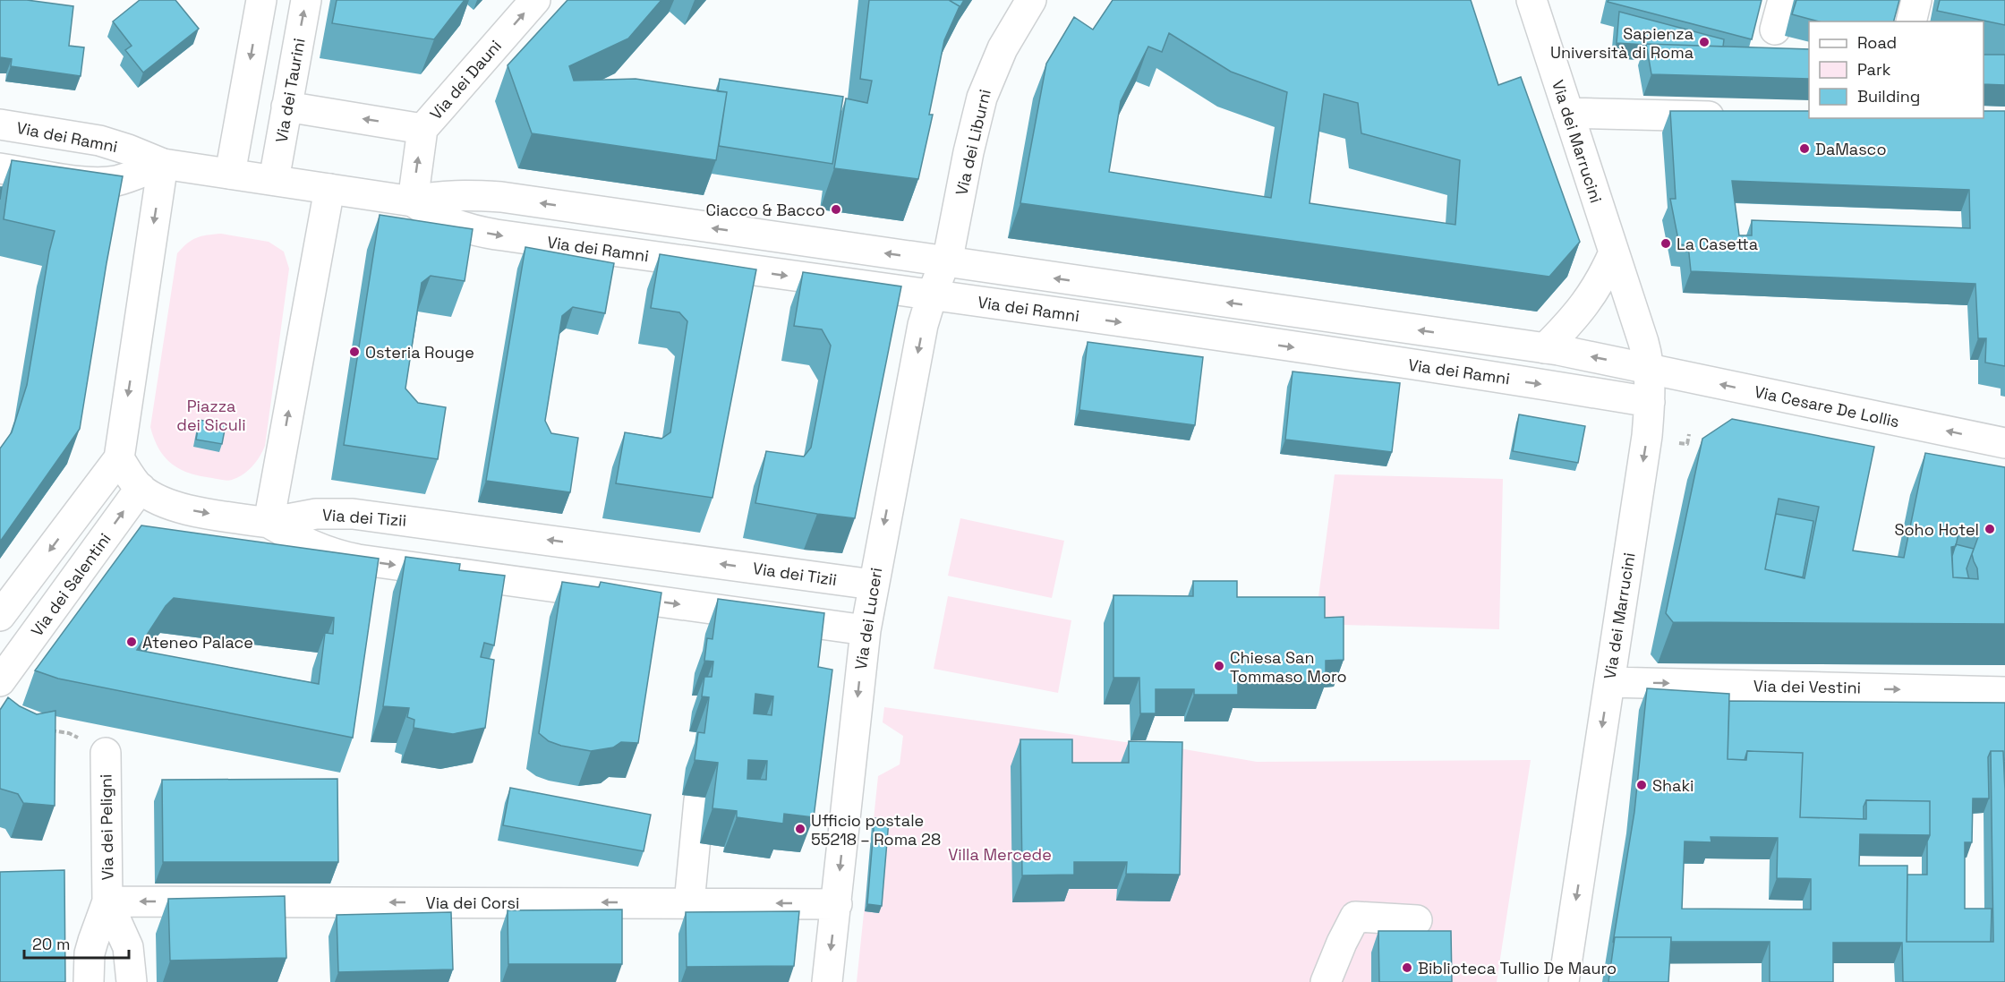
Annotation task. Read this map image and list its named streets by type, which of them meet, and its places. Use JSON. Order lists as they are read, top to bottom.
{
  "streets": {
    "street": [
      "Via dei Dauni",
      "Via dei Taurini",
      "Via dei Ramni",
      "Via dei Marrucini",
      "Via dei Liburni",
      "Via Cesare De Lollis",
      "Via dei Tizii",
      "Via dei Salentini",
      "Via dei Luceri",
      "Via dei Vestini",
      "Via dei Peligni",
      "Via dei Corsi"
    ]
  },
  "crossings": [
    ["Via dei Dauni", "Via dei Ramni"],
    ["Via dei Taurini", "Via dei Ramni"],
    ["Via dei Ramni", "Via dei Marrucini"],
    ["Via dei Ramni", "Via dei Liburni"],
    ["Via dei Ramni", "Via Cesare De Lollis"],
    ["Via dei Ramni", "Via dei Luceri"],
    ["Via dei Marrucini", "Via Cesare De Lollis"],
    ["Via dei Marrucini", "Via dei Vestini"],
    ["Via dei Liburni", "Via dei Luceri"],
    ["Via dei Tizii", "Via dei Luceri"],
    ["Via dei Luceri", "Via dei Corsi"],
    ["Via dei Peligni", "Via dei Corsi"]
  ],
  "one_way": [
    "Via dei Marrucini",
    "Via Cesare De Lollis",
    "Via dei Luceri",
    "Via dei Vestini",
    "Via dei Corsi"
  ],
  "parks": ["Piazza dei Siculi", "Villa Mercede"],
  "places": [
    "Sapienza Università di Roma",
    "DaMasco",
    "Ciacco & Bacco",
    "La Casetta",
    "Osteria Rouge",
    "Soho Hotel",
    "Ateneo Palace",
    "Chiesa San Tommaso Moro",
    "Shaki",
    "Ufficio postale 55218 – Roma 28",
    "Biblioteca Tullio De Mauro"
  ],
  "legend": ["Road", "Park", "Building"],
  "scale_bar": "20 m"
}
